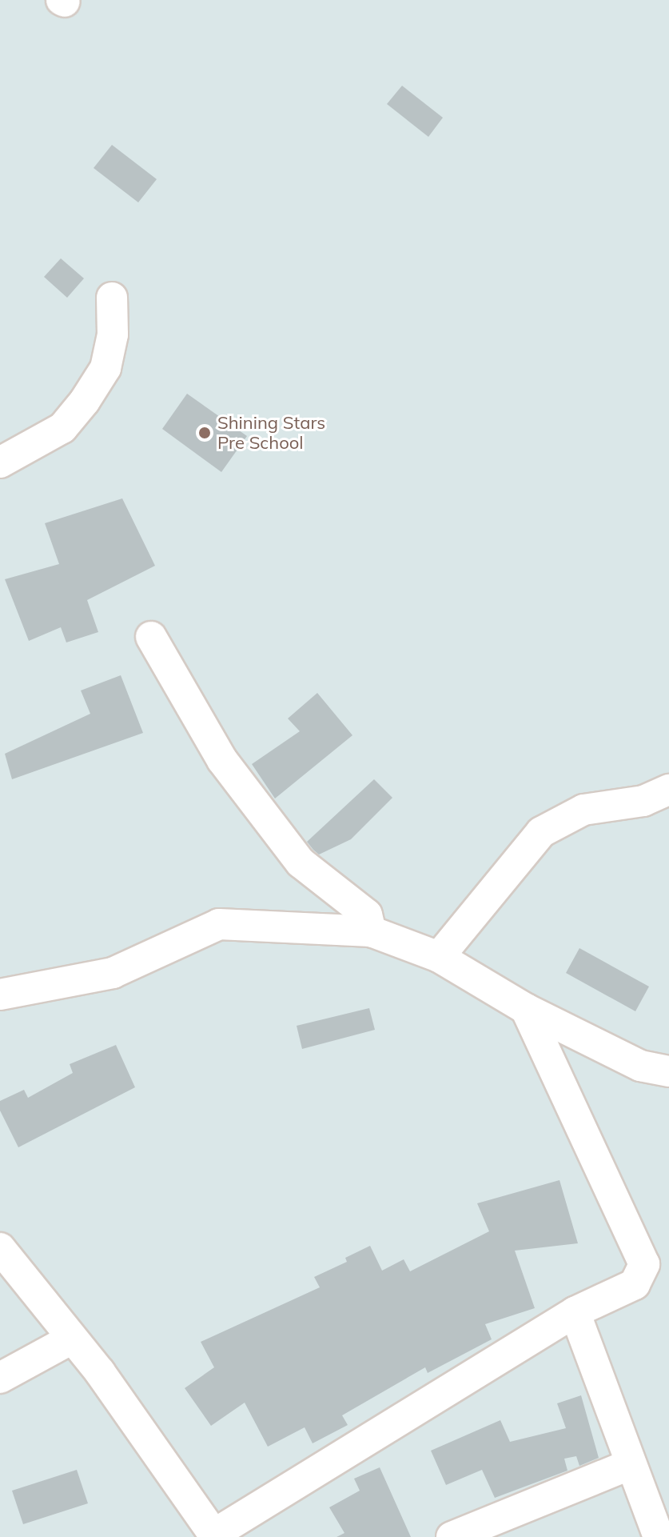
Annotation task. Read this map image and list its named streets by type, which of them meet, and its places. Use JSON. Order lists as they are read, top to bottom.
{
  "places": ["Shining Stars Pre School"]
}
